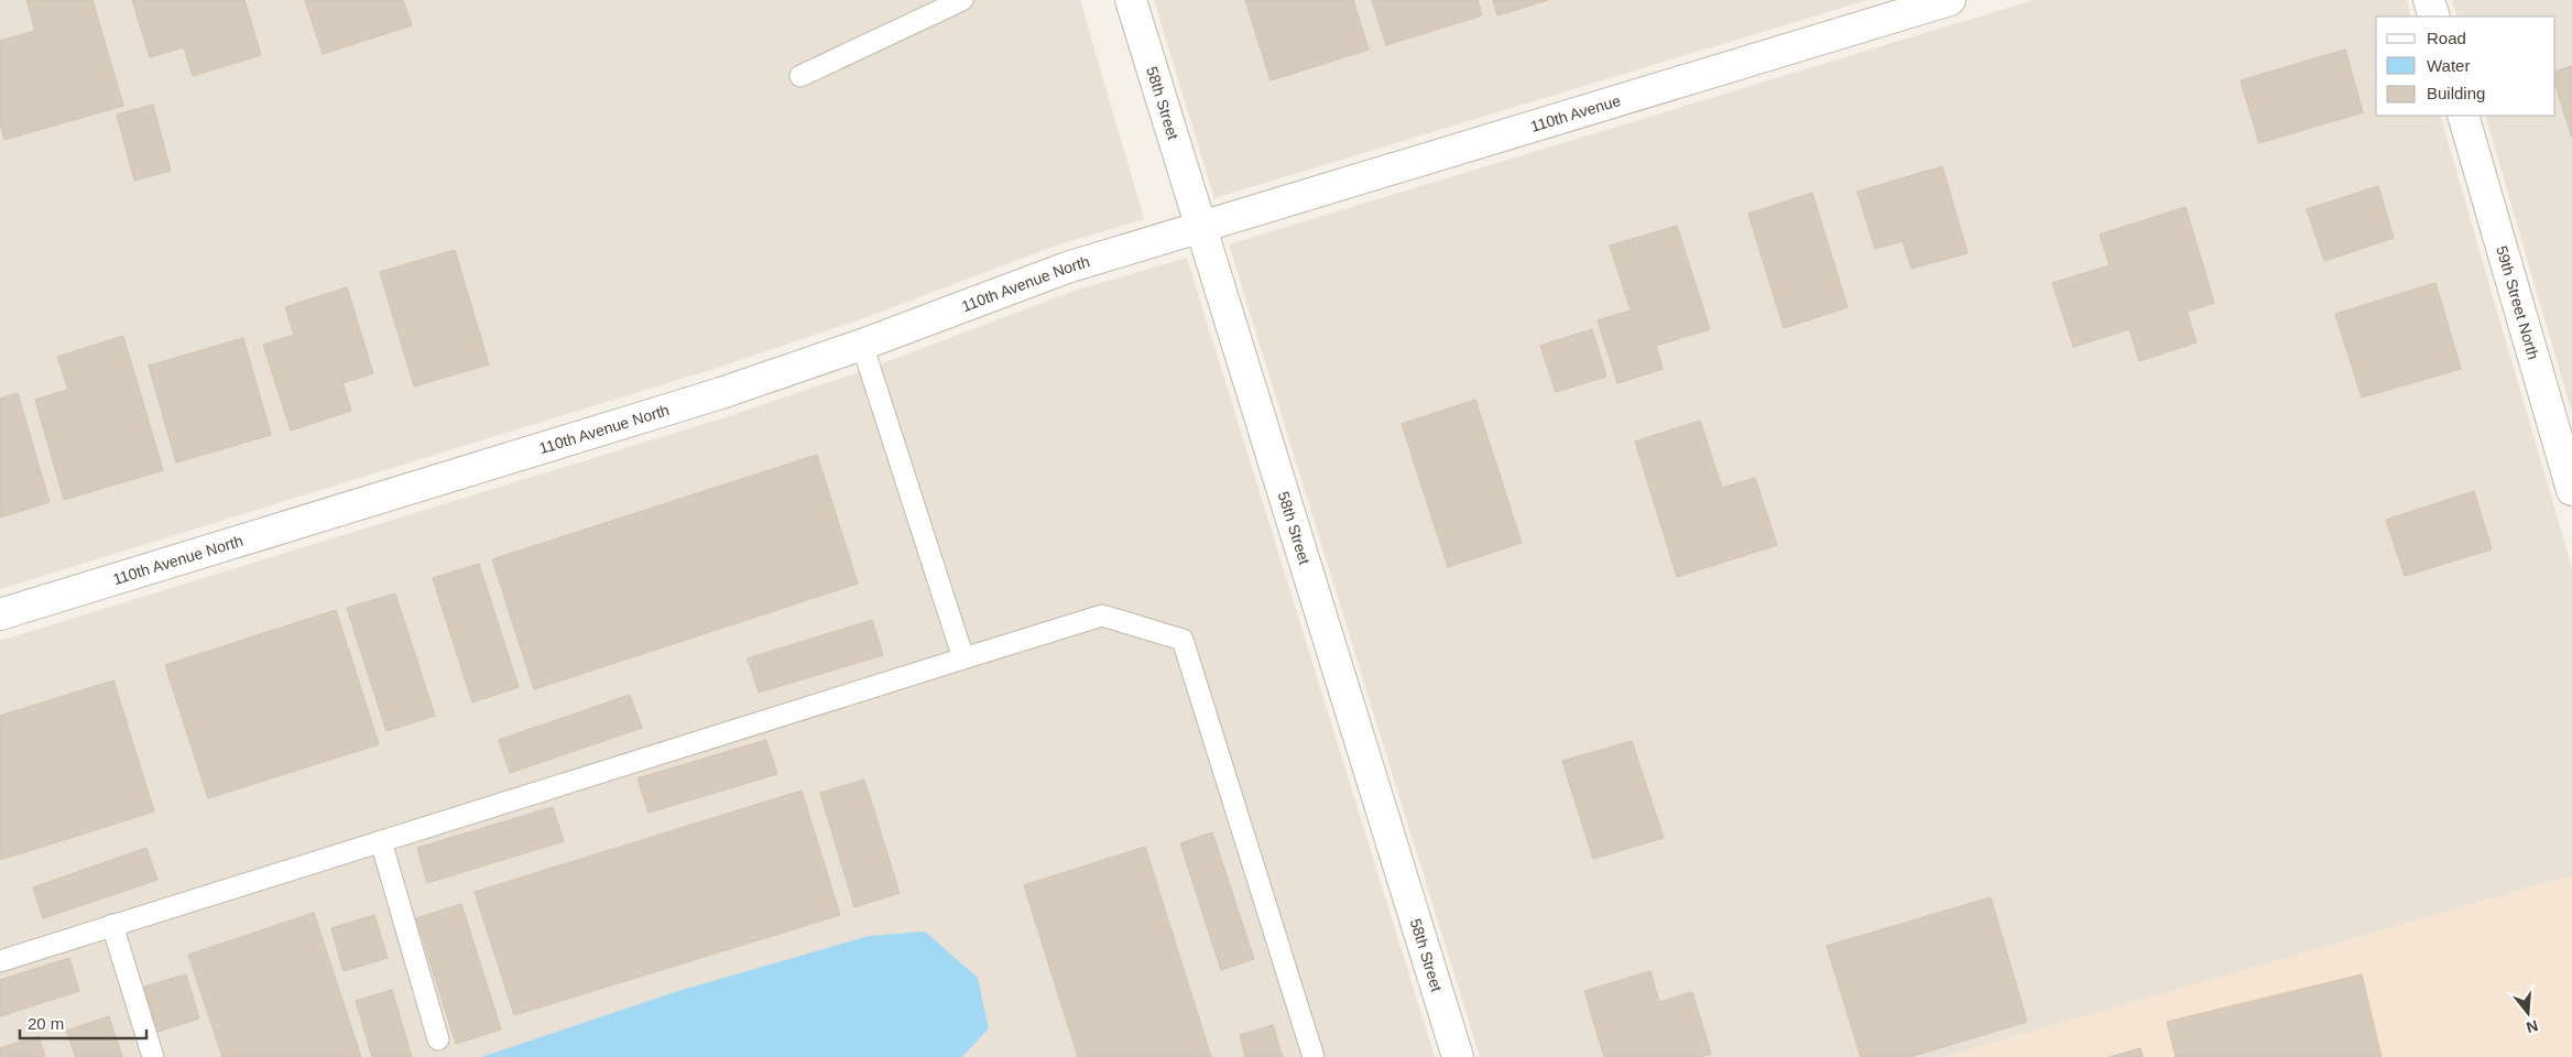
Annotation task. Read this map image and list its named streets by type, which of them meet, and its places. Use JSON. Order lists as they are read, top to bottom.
{
  "streets": {
    "street": [
      "58th Street",
      "110th Avenue",
      "110th Avenue North",
      "59th Street North"
    ]
  },
  "crossings": [
    ["58th Street", "110th Avenue"],
    ["58th Street", "110th Avenue North"],
    ["110th Avenue", "110th Avenue North"]
  ],
  "legend": ["Road", "Water", "Building"],
  "scale_bar": "20 m",
  "north": "bottom"
}
